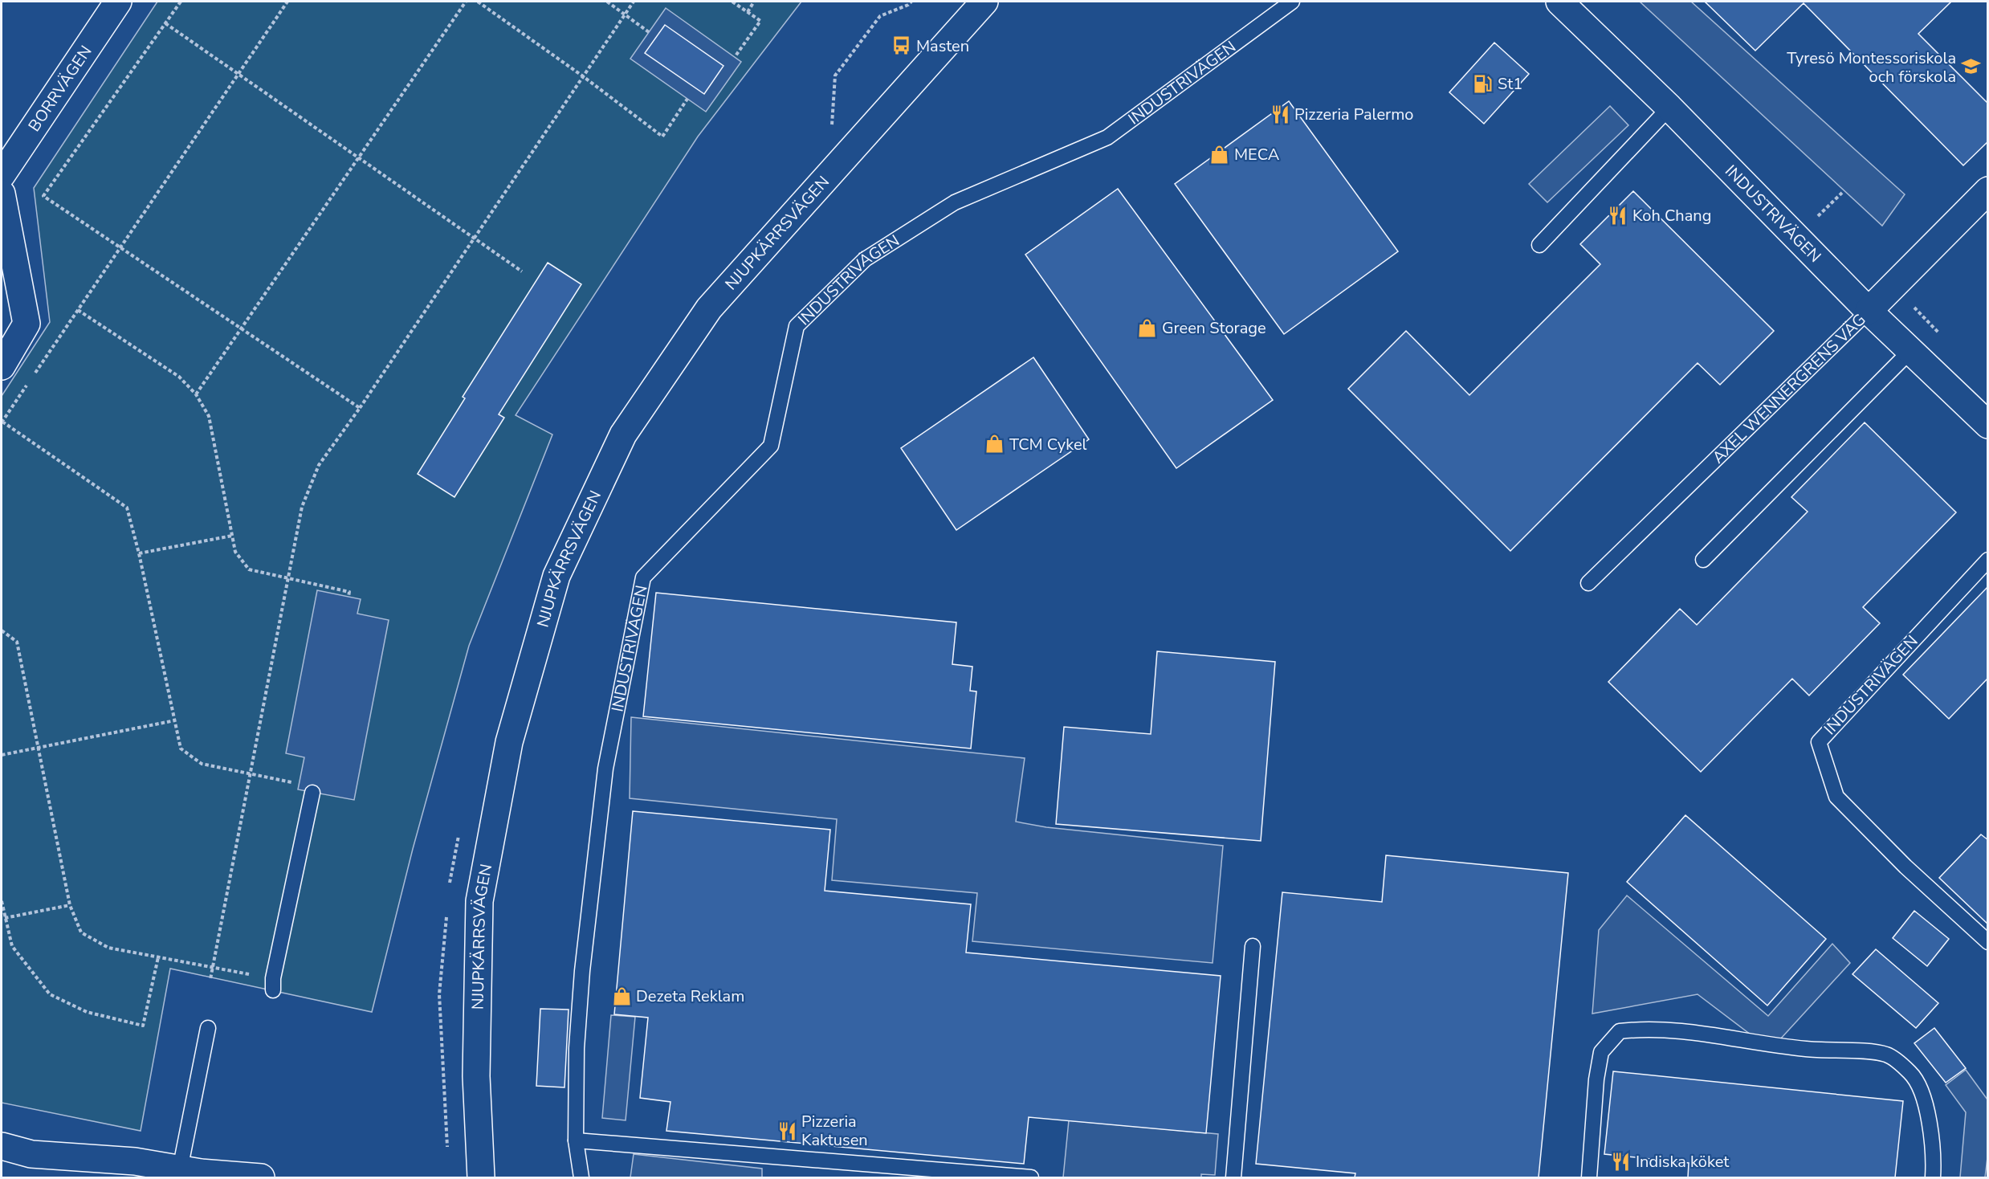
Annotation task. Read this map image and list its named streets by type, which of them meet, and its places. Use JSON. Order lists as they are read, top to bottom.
{
  "streets": {
    "street": [
      "INDUSTRIVÄGEN",
      "BORRVÄGEN",
      "NJUPKÄRRSVÄGEN",
      "AXEL WENNERGRENS VÄG"
    ]
  },
  "crossings": [
    ["INDUSTRIVÄGEN", "AXEL WENNERGRENS VÄG"]
  ],
  "places": {
    "bus stop": ["Masten"],
    "school or university": ["Tyresö Montessoriskola och förskola"],
    "fuel station": ["St1"],
    "restaurant": [
      "Pizzeria Palermo",
      "Koh Chang",
      "Pizzeria Kaktusen",
      "Indiska köket"
    ],
    "shop": [
      "MECA",
      "Green Storage",
      "TCM Cykel",
      "Dezeta Reklam"
    ]
  }
}
